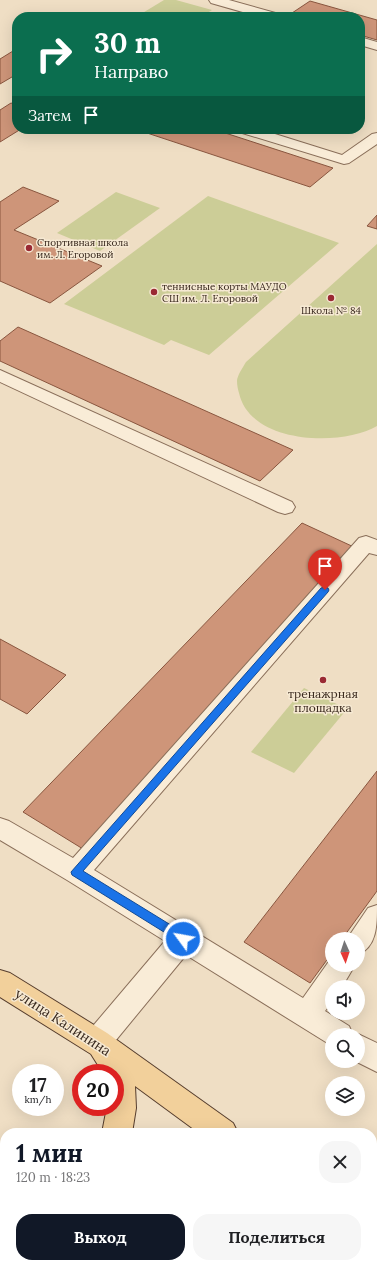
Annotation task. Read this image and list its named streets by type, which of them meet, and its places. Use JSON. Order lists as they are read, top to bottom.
{
  "streets": {
    "main road": ["улица Калинина"]
  },
  "places": [
    "Спортивная школа им. Л. Егоровой",
    "теннисные корты МАУДО СШ им. Л. Егоровой",
    "Школа № 84",
    "тренажрная площадка"
  ],
  "north": "bottom",
  "page": {
    "turn": ["30 m", "Направо"],
    "then": "Затем",
    "speed": "17 km/h",
    "limit": "20",
    "heading": ["1 мин", "120 m · 18:23"],
    "buttons": ["Выход", "Поделиться"]
  }
}
